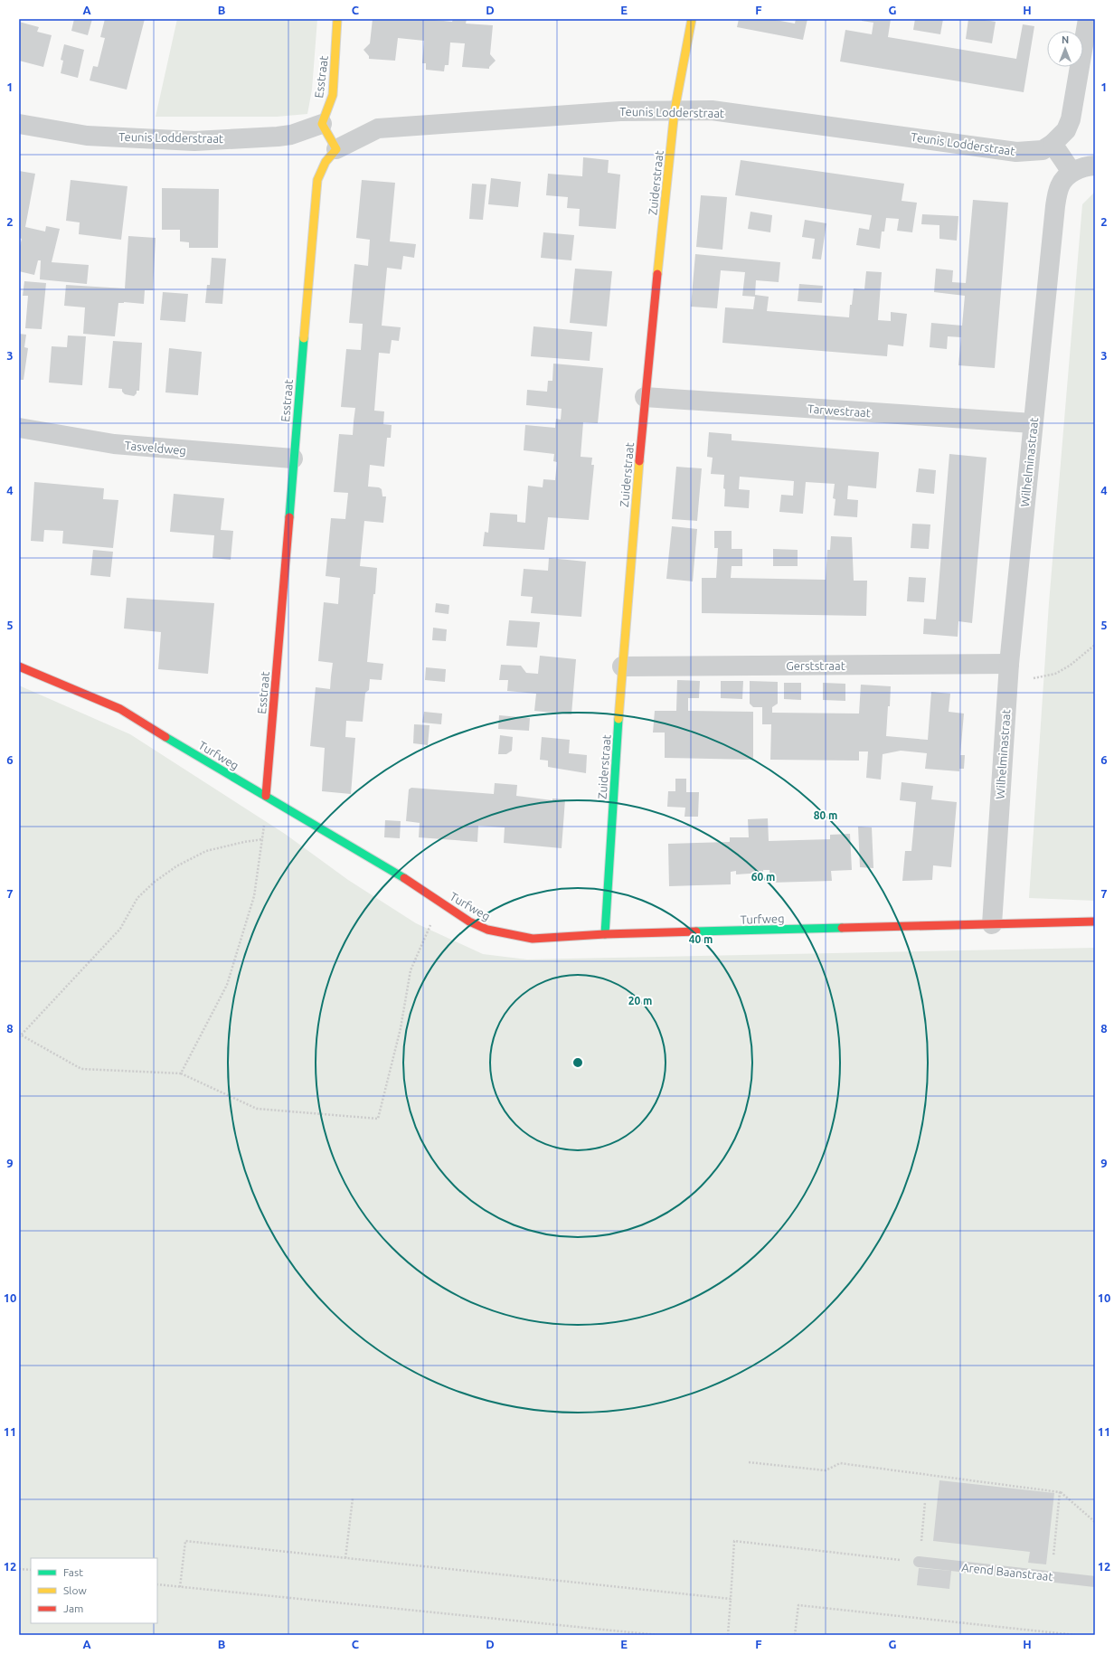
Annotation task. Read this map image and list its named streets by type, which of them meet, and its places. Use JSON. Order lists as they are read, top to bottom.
{
  "streets": {
    "street": [
      "Esstraat",
      "Teunis Lodderstraat",
      "Zuiderstraat",
      "Tarwestraat",
      "Tasveldweg",
      "Wilhelminastraat",
      "Gerststraat",
      "Turfweg"
    ],
    "lane": ["Arend Baanstraat"]
  },
  "crossings": [
    ["Esstraat", "Teunis Lodderstraat"],
    ["Esstraat", "Tasveldweg"],
    ["Esstraat", "Turfweg"],
    ["Teunis Lodderstraat", "Zuiderstraat"],
    ["Zuiderstraat", "Tarwestraat"],
    ["Zuiderstraat", "Gerststraat"],
    ["Zuiderstraat", "Turfweg"],
    ["Tarwestraat", "Wilhelminastraat"],
    ["Wilhelminastraat", "Gerststraat"],
    ["Wilhelminastraat", "Turfweg"]
  ],
  "legend": ["Fast", "Slow", "Jam"],
  "north": "top",
  "grid": {
    "columns": [
      "A",
      "B",
      "C",
      "D",
      "E",
      "F",
      "G",
      "H"
    ],
    "rows": [
      "1",
      "2",
      "3",
      "4",
      "5",
      "6",
      "7",
      "8",
      "9",
      "10",
      "11",
      "12"
    ]
  },
  "rings": [
    "80 m",
    "60 m",
    "40 m",
    "20 m"
  ]
}
